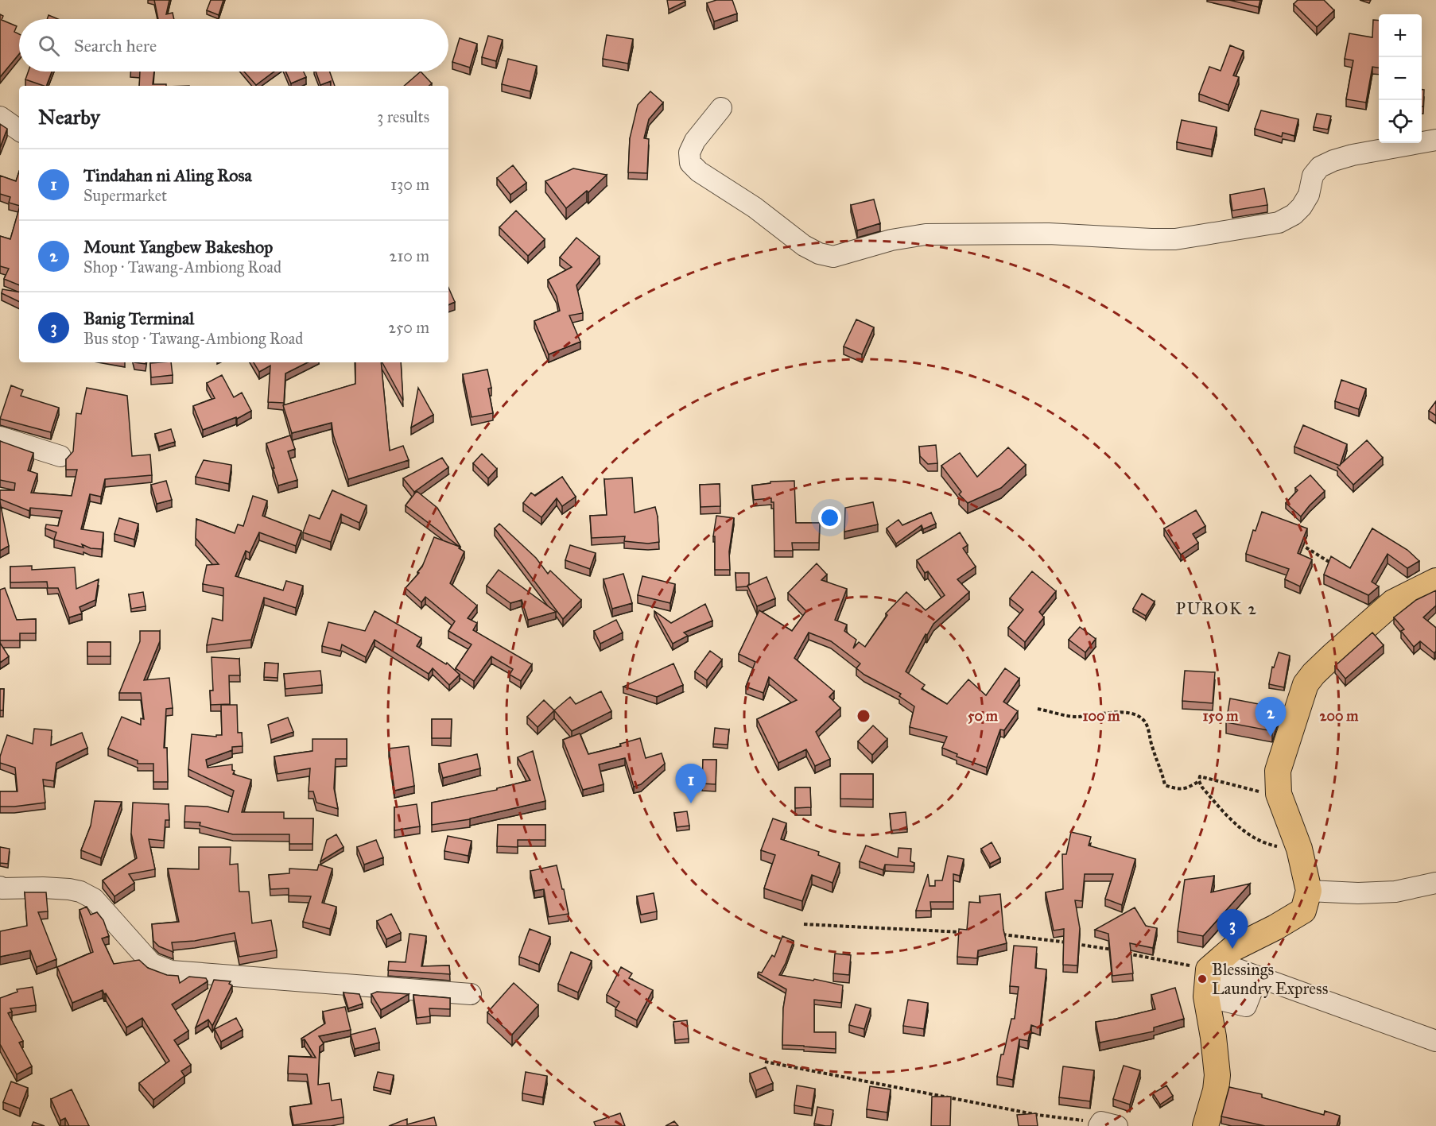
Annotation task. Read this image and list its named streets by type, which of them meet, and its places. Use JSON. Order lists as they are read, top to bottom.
{
  "districts": ["PUROK 2"],
  "places": ["Blessings Laundry Express"],
  "page": {
    "map_buttons": ["+", "−"],
    "search": "Search here",
    "heading": ["Nearby", "3 results"],
    "list": [
      {
        "mark": "1",
        "name": "Tindahan ni Aling Rosa",
        "note": "Supermarket",
        "value": "130 m"
      },
      {
        "mark": "2",
        "name": "Mount Yangbew Bakeshop",
        "note": "Shop · Tawang-Ambiong Road",
        "value": "210 m"
      },
      {
        "mark": "3",
        "name": "Banig Terminal",
        "note": "Bus stop · Tawang-Ambiong Road",
        "value": "250 m"
      }
    ],
    "pins": ["2", "1", "3"]
  },
  "rings": [
    "50 m",
    "100 m",
    "150 m",
    "200 m"
  ]
}
